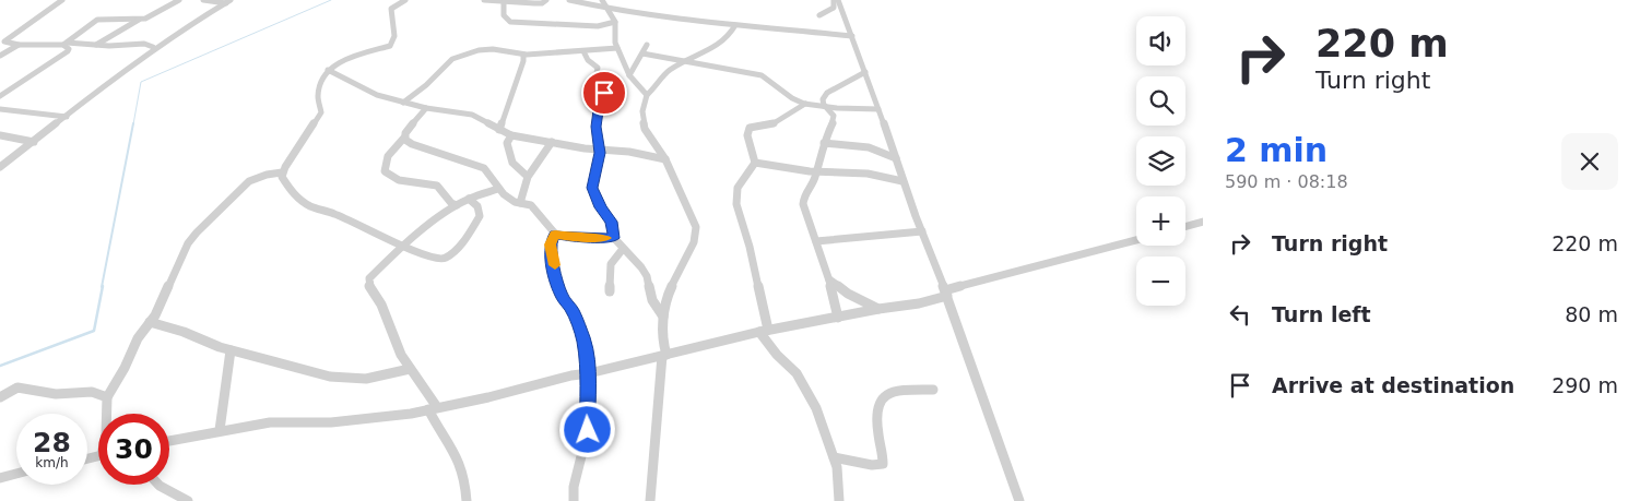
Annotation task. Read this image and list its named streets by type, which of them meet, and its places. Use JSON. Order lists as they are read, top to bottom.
{
  "page": {
    "turn": ["220 m", "Turn right"],
    "map_buttons": ["+", "−"],
    "heading": ["2 min", "590 m · 08:18"],
    "list": [
      {
        "name": "Turn right",
        "value": "220 m"
      },
      {
        "name": "Turn left",
        "value": "80 m"
      },
      {
        "name": "Arrive at destination",
        "value": "290 m"
      }
    ],
    "speed": "28 km/h",
    "limit": "30"
  }
}
